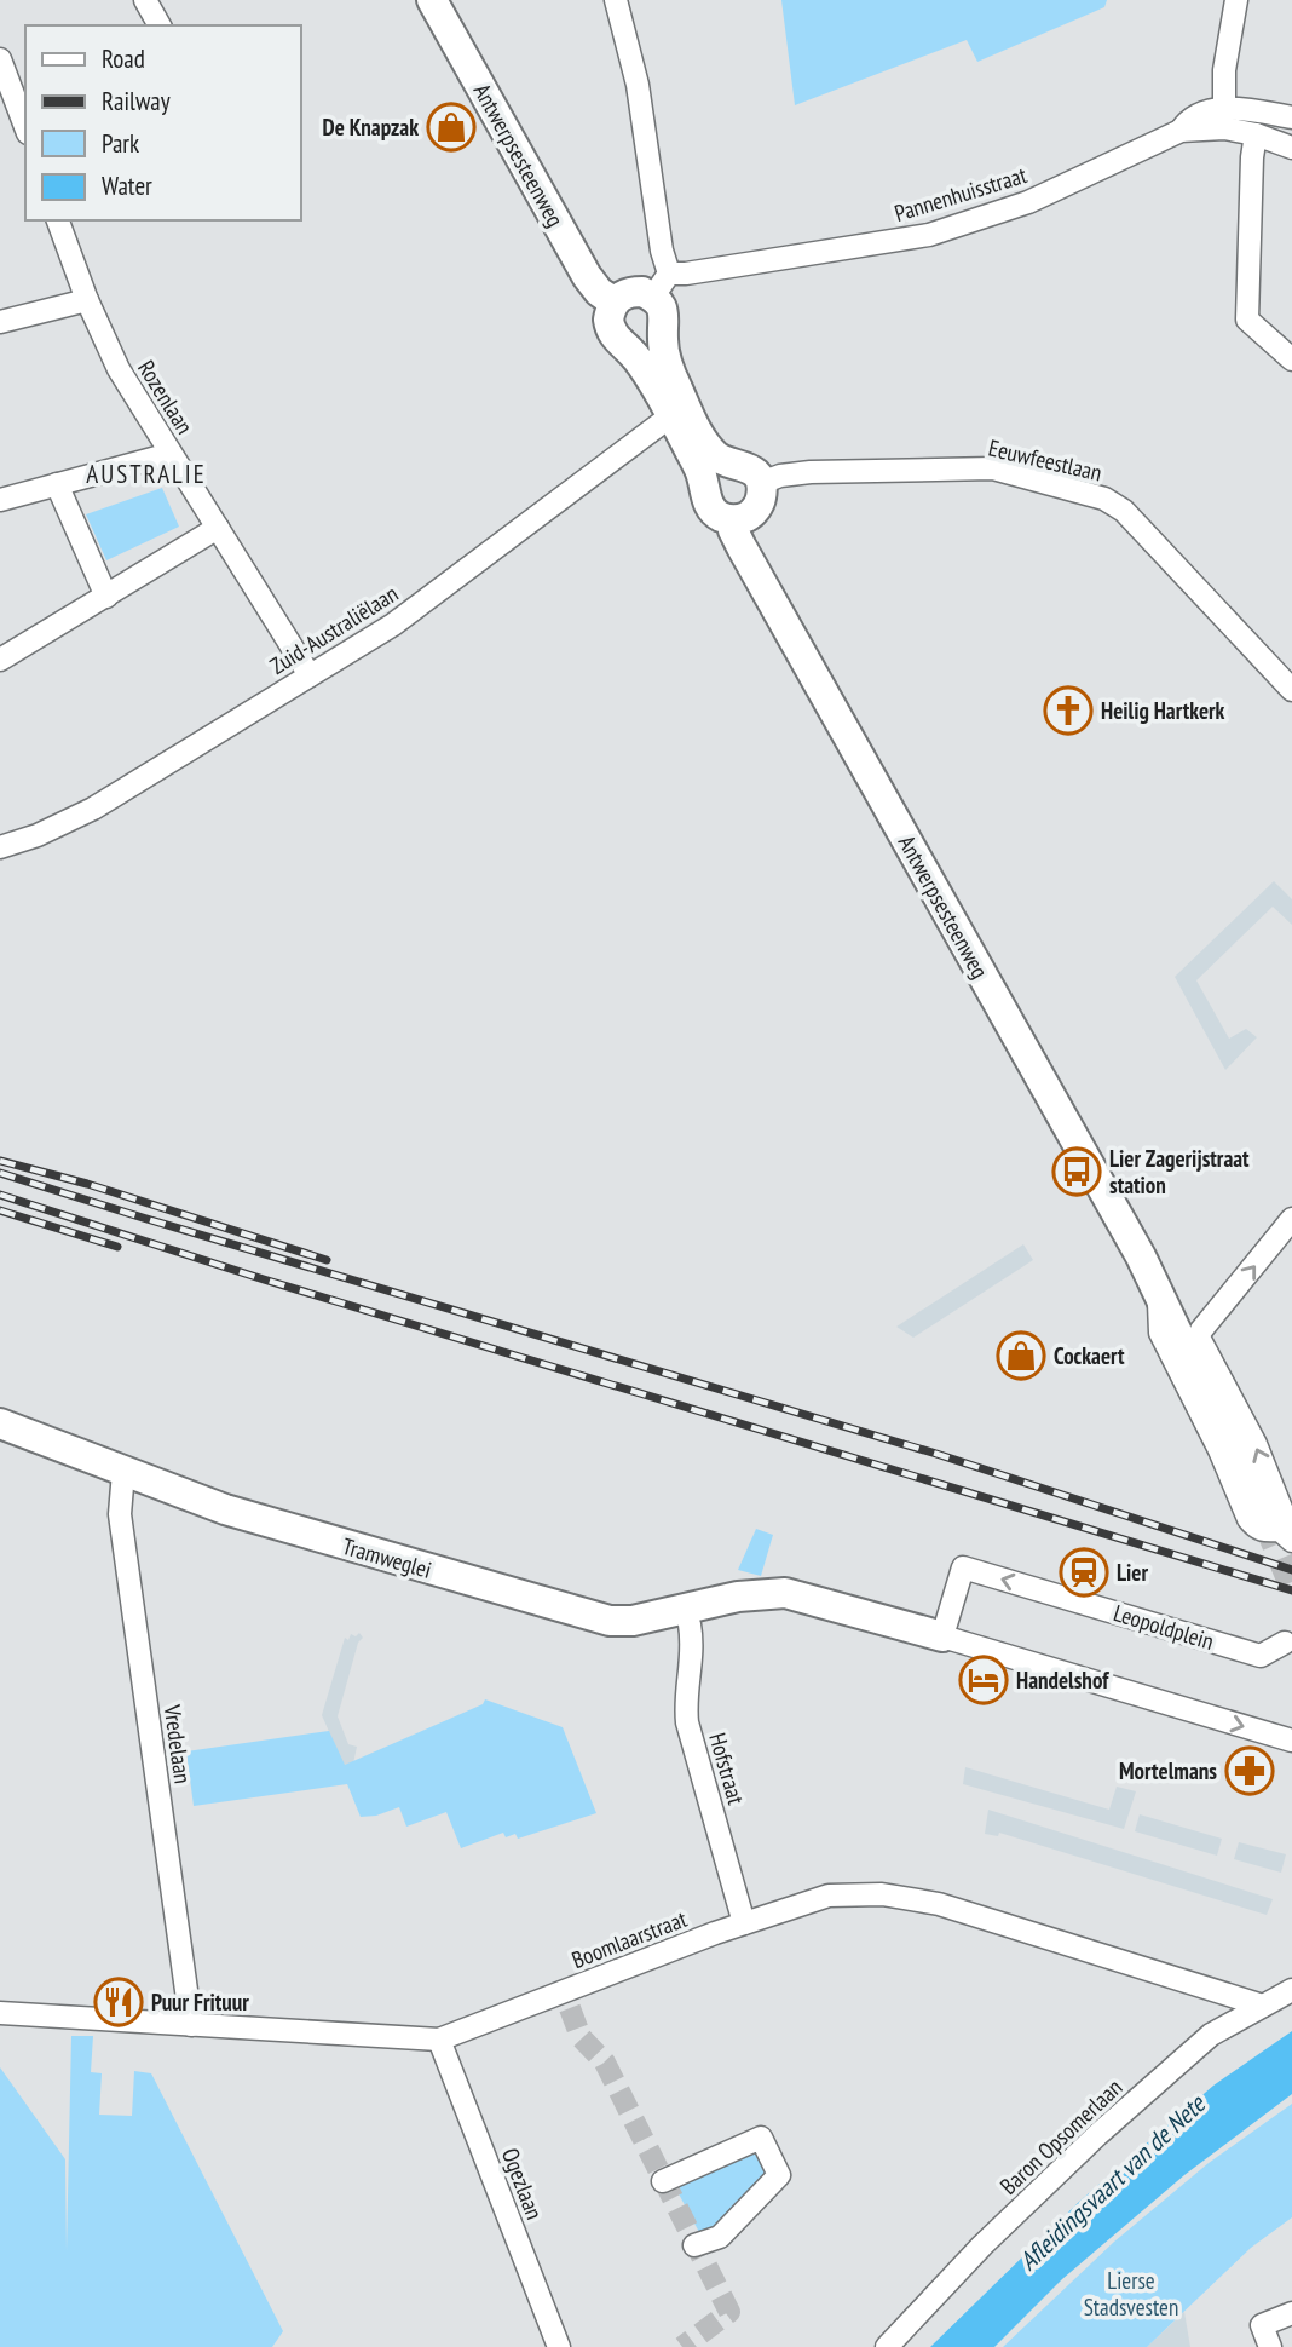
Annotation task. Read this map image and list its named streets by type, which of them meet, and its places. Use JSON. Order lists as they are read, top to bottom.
{
  "streets": {
    "street": [
      "Antwerpsesteenweg",
      "Pannenhuisstraat",
      "Rozenlaan",
      "Eeuwfeestlaan",
      "Zuid-Australiëlaan",
      "Tramweglei",
      "Leopoldplein",
      "Vredelaan",
      "Hofstraat",
      "Boomlaarstraat",
      "Baron Opsomerlaan",
      "Ogezlaan"
    ]
  },
  "crossings": [
    ["Antwerpsesteenweg", "Zuid-Australiëlaan"],
    ["Rozenlaan", "Zuid-Australiëlaan"],
    ["Tramweglei", "Leopoldplein"],
    ["Tramweglei", "Vredelaan"],
    ["Vredelaan", "Boomlaarstraat"],
    ["Hofstraat", "Boomlaarstraat"],
    ["Boomlaarstraat", "Baron Opsomerlaan"],
    ["Boomlaarstraat", "Ogezlaan"]
  ],
  "districts": ["AUSTRALIE"],
  "water": ["Afleidingsvaart van de Nete"],
  "parks": ["Lierse Stadsvesten"],
  "places": {
    "shop": ["De Knapzak", "Cockaert"],
    "church": ["Heilig Hartkerk"],
    "bus stop": ["Lier Zagerijstraat station"],
    "station": ["Lier"],
    "hotel": ["Handelshof"],
    "pharmacy": ["Mortelmans"],
    "restaurant": ["Puur Frituur"]
  },
  "legend": [
    "Road",
    "Railway",
    "Park",
    "Water"
  ]
}
